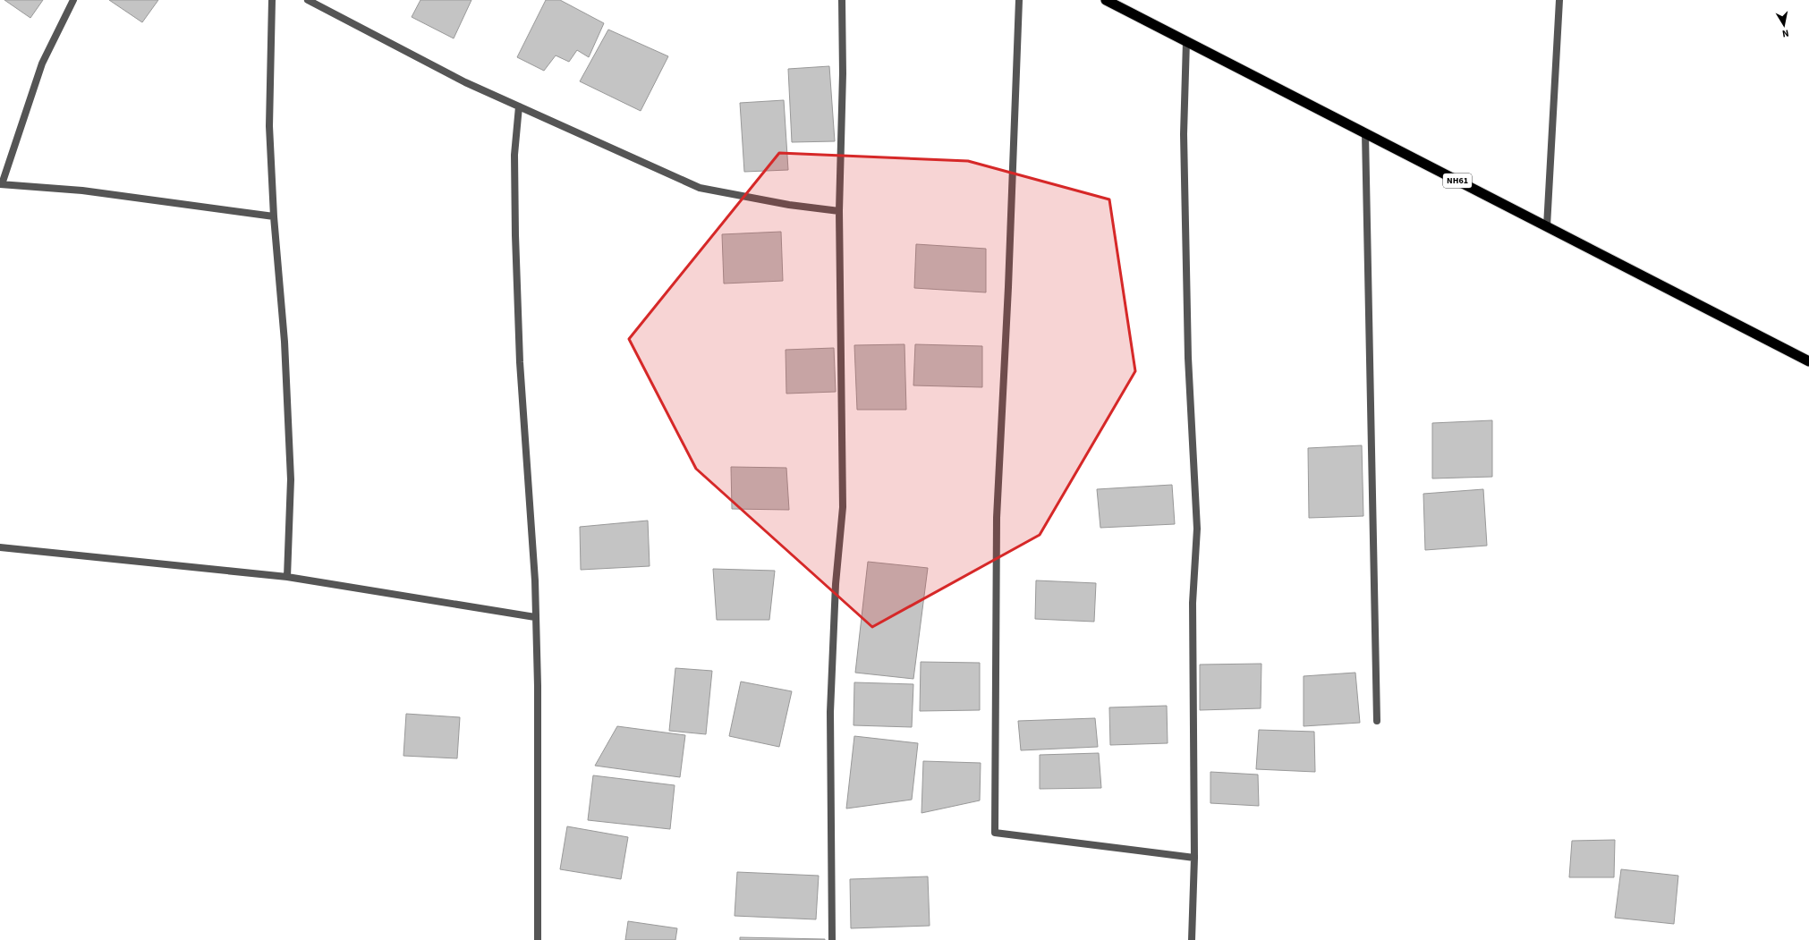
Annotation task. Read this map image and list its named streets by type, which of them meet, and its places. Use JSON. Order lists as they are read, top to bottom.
{
  "streets": {
    "highway": ["NH61"]
  },
  "north": "bottom"
}
